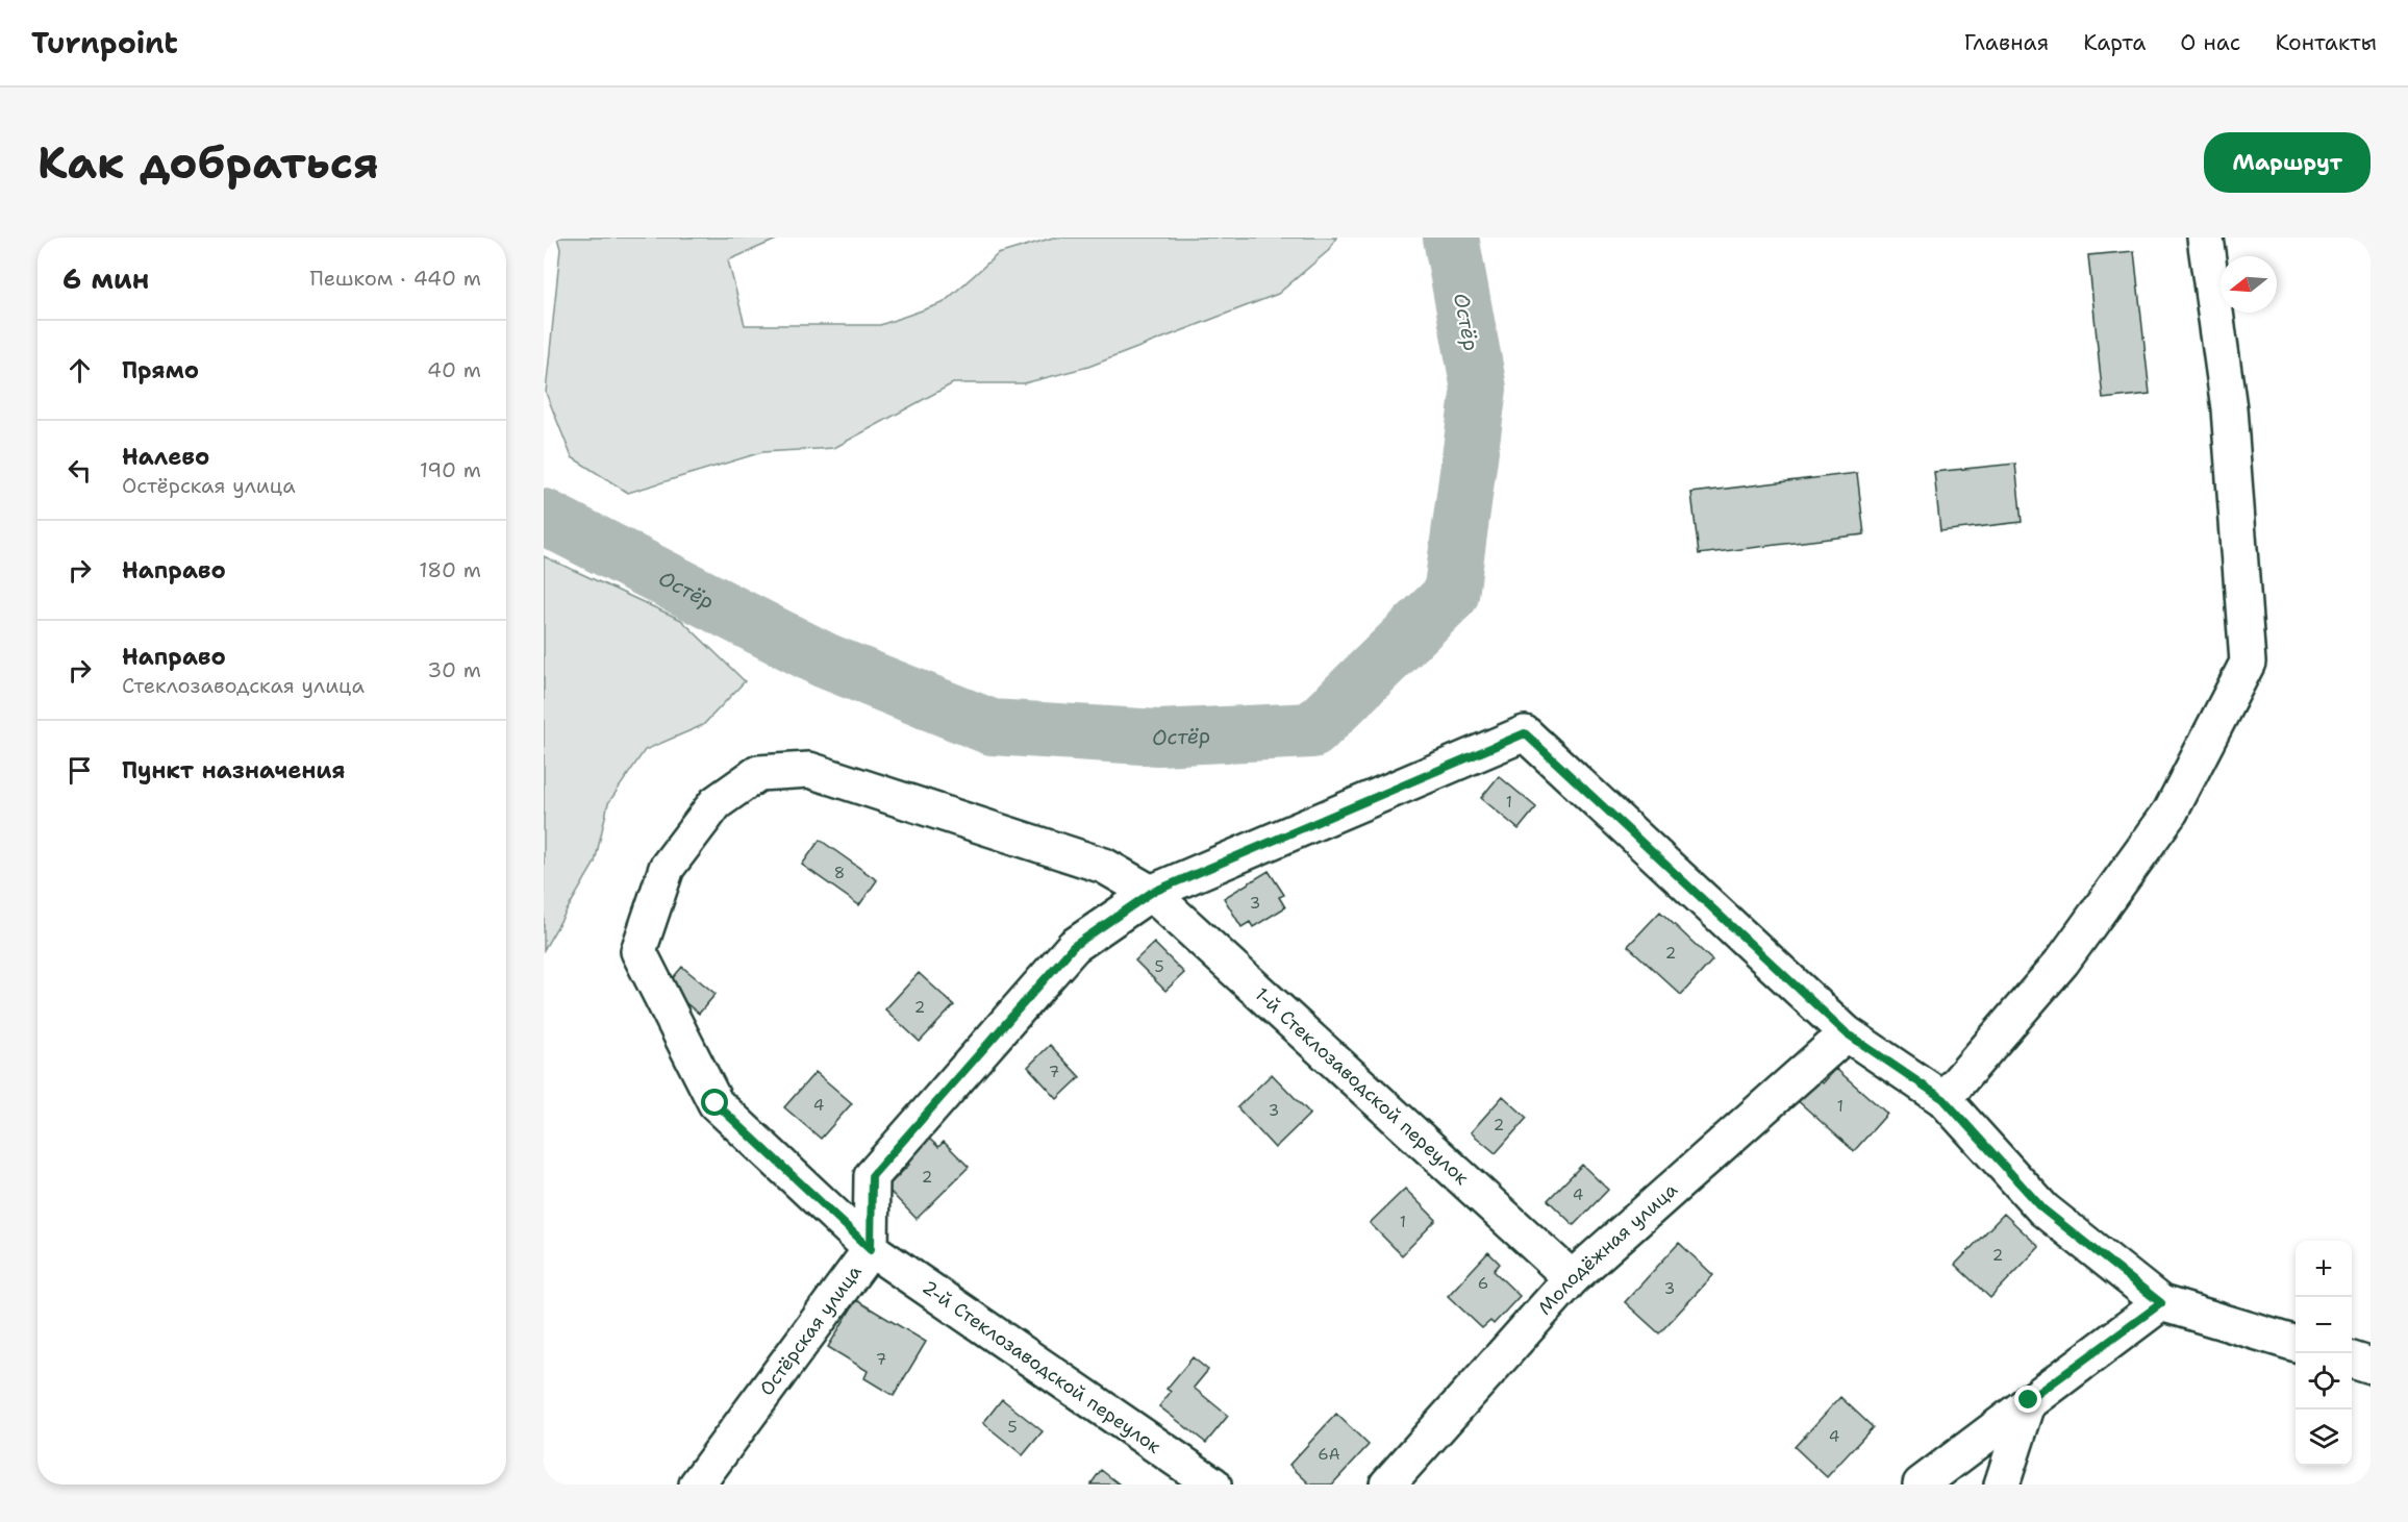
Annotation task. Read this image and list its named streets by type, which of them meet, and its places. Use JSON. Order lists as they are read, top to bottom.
{
  "streets": {
    "street": [
      "1-й Стеклозаводской переулок",
      "Молодёжная улица",
      "Остёрская улица",
      "2-й Стеклозаводской переулок"
    ]
  },
  "crossings": [
    ["1-й Стеклозаводской переулок", "Молодёжная улица"],
    ["1-й Стеклозаводской переулок", "Остёрская улица"],
    ["1-й Стеклозаводской переулок", "2-й Стеклозаводской переулок"],
    ["Молодёжная улица", "Остёрская улица"],
    ["Остёрская улица", "2-й Стеклозаводской переулок"]
  ],
  "water": ["Остёр"],
  "house_numbers": [
    "1",
    "8",
    "3",
    "2",
    "5",
    "2",
    "7",
    "4",
    "1",
    "3",
    "2",
    "2",
    "4",
    "1",
    "2",
    "6",
    "3",
    "7",
    "5",
    "4",
    "6А"
  ],
  "north": "left",
  "page": {
    "header": "Turnpoint",
    "nav": [
      "Главная",
      "Карта",
      "О нас",
      "Контакты"
    ],
    "buttons": "Маршрут",
    "title": "Как добраться",
    "heading": ["6 мин", "Пешком · 440 m"],
    "list": [
      ["Прямо", "40 m"],
      ["Налево", "Остёрская улица", "190 m"],
      ["Направо", "180 m"],
      ["Направо", "Стеклозаводская улица", "30 m"],
      "Пункт назначения"
    ],
    "map_buttons": ["+", "−"]
  }
}
